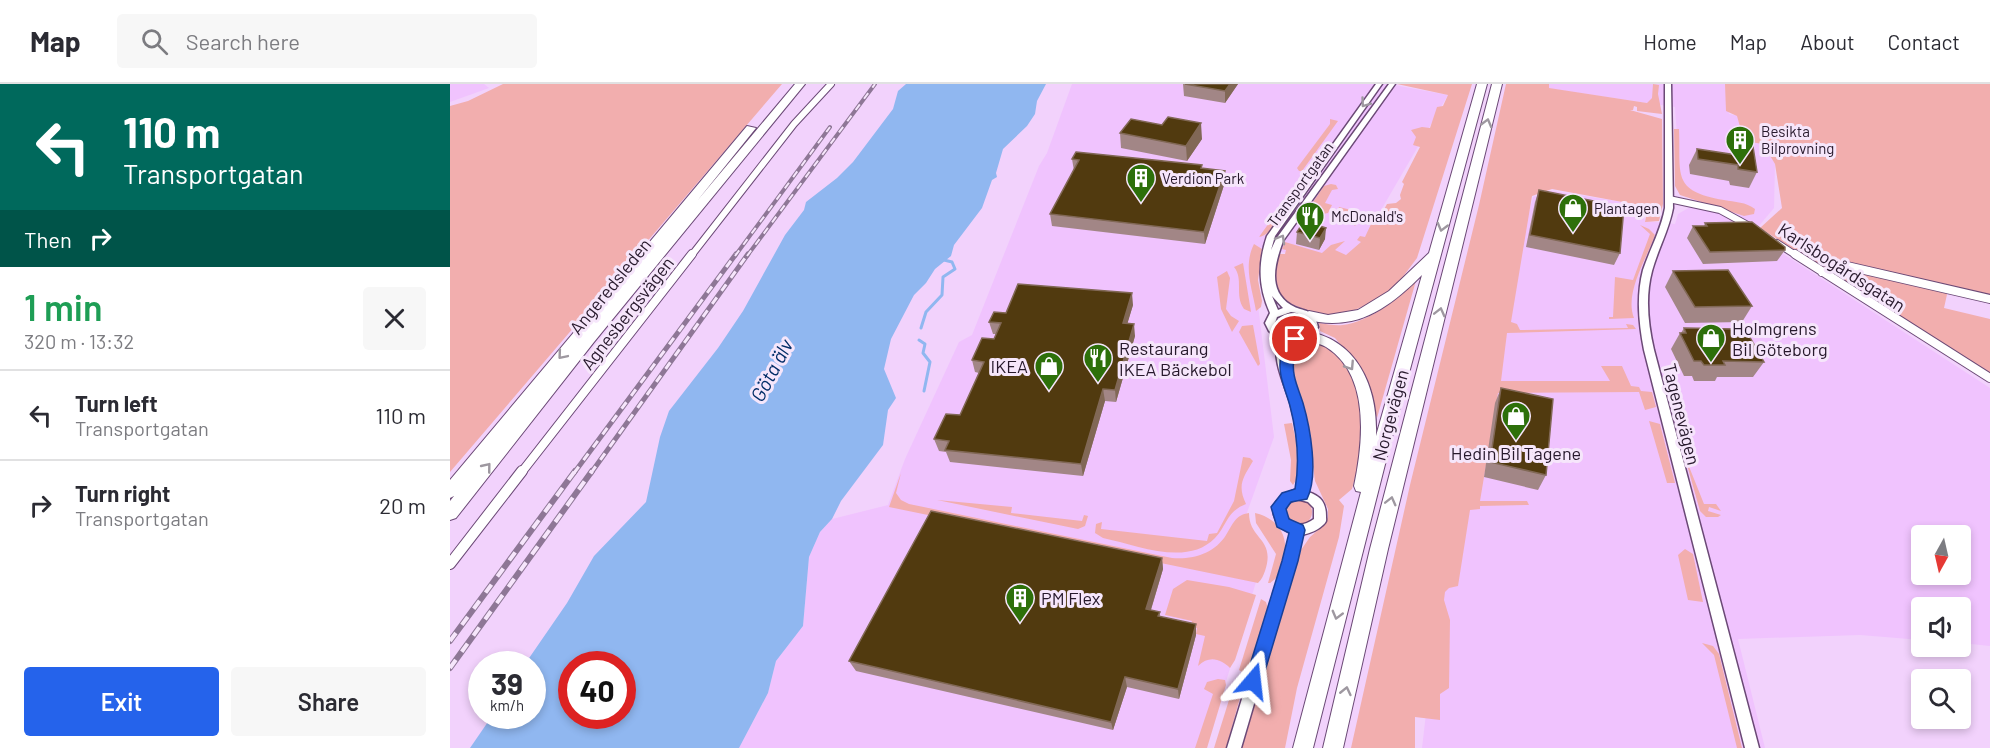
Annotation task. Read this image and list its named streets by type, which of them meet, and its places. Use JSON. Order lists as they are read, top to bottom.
{
  "streets": {
    "highway": ["Angeredsleden", "Norgevägen"],
    "street": [
      "Transportgatan",
      "Karlsbogårdsgatan",
      "Agnesbergsvägen",
      "Tagenevägen"
    ]
  },
  "crossings": [
    ["Karlsbogårdsgatan", "Tagenevägen"]
  ],
  "water": ["Göta älv"],
  "places": {
    "building": ["Besikta Bilprovning", "Verdion Park", "PM Flex"],
    "shop": [
      "Plantagen",
      "Holmgrens Bil Göteborg",
      "IKEA",
      "Hedin Bil Tagene"
    ],
    "restaurant": ["McDonald's", "Restaurang IKEA Bäckebol"]
  },
  "north": "bottom",
  "page": {
    "header": "Map",
    "search": "Search here",
    "nav": [
      "Home",
      "Map",
      "About",
      "Contact"
    ],
    "turn": ["110 m", "Transportgatan"],
    "then": "Then",
    "heading": ["1 min", "320 m · 13:32"],
    "list": [
      {
        "name": "Turn left",
        "note": "Transportgatan",
        "value": "110 m"
      },
      {
        "name": "Turn right",
        "note": "Transportgatan",
        "value": "20 m"
      }
    ],
    "speed": "39 km/h",
    "limit": "40",
    "buttons": ["Exit", "Share"]
  }
}
